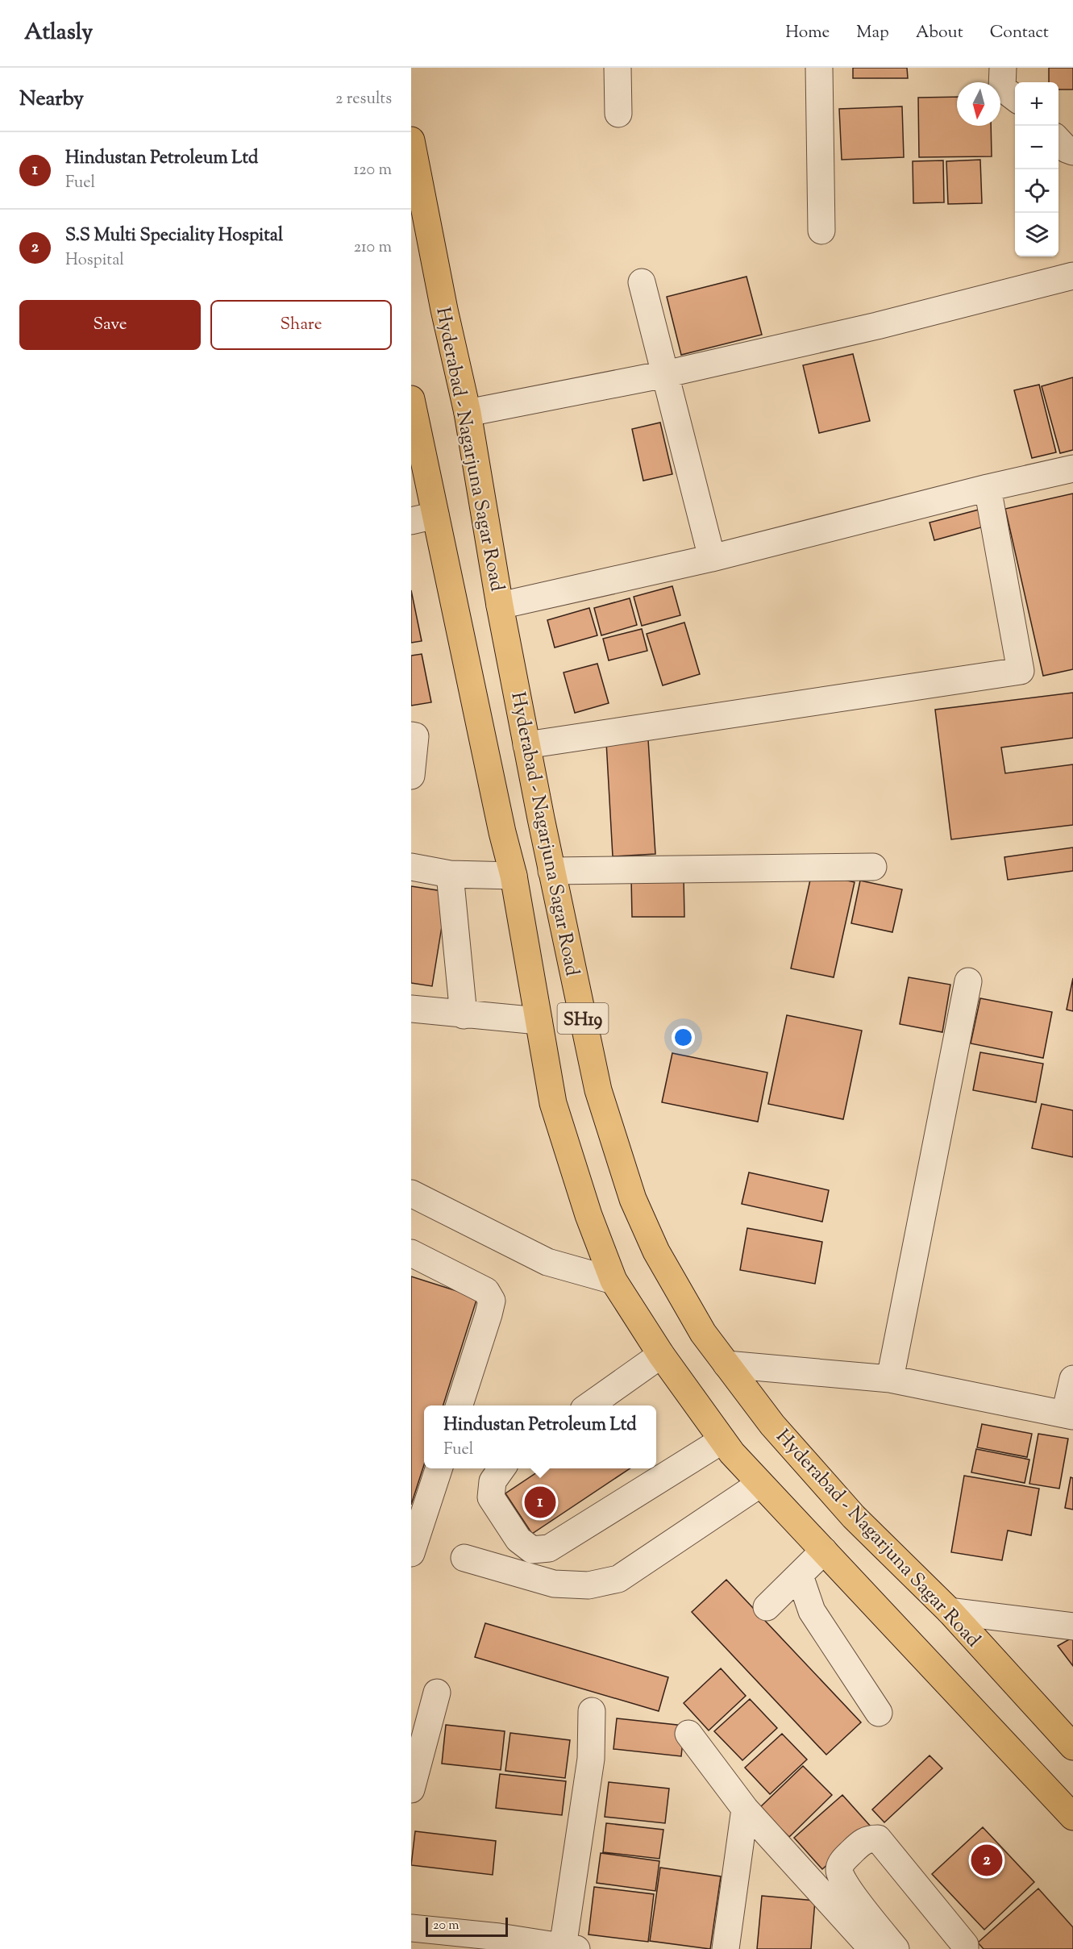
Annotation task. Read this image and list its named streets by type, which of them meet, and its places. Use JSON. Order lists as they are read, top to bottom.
{
  "streets": {
    "main road": ["Hyderabad - Nagarjuna Sagar Road", "SH19"]
  },
  "scale_bar": "20 m",
  "north": "bottom",
  "page": {
    "header": "Atlasly",
    "nav": [
      "Home",
      "Map",
      "About",
      "Contact"
    ],
    "heading": ["Nearby", "2 results"],
    "map_buttons": ["+", "−"],
    "list": [
      {
        "mark": "1",
        "name": "Hindustan Petroleum Ltd",
        "note": "Fuel",
        "value": "120 m"
      },
      {
        "mark": "2",
        "name": "S.S Multi Speciality Hospital",
        "note": "Hospital",
        "value": "210 m"
      }
    ],
    "buttons": ["Save", "Share"],
    "popup": ["Hindustan Petroleum Ltd", "Fuel"],
    "pins": ["1", "2"],
    "scale": "20 m"
  }
}
